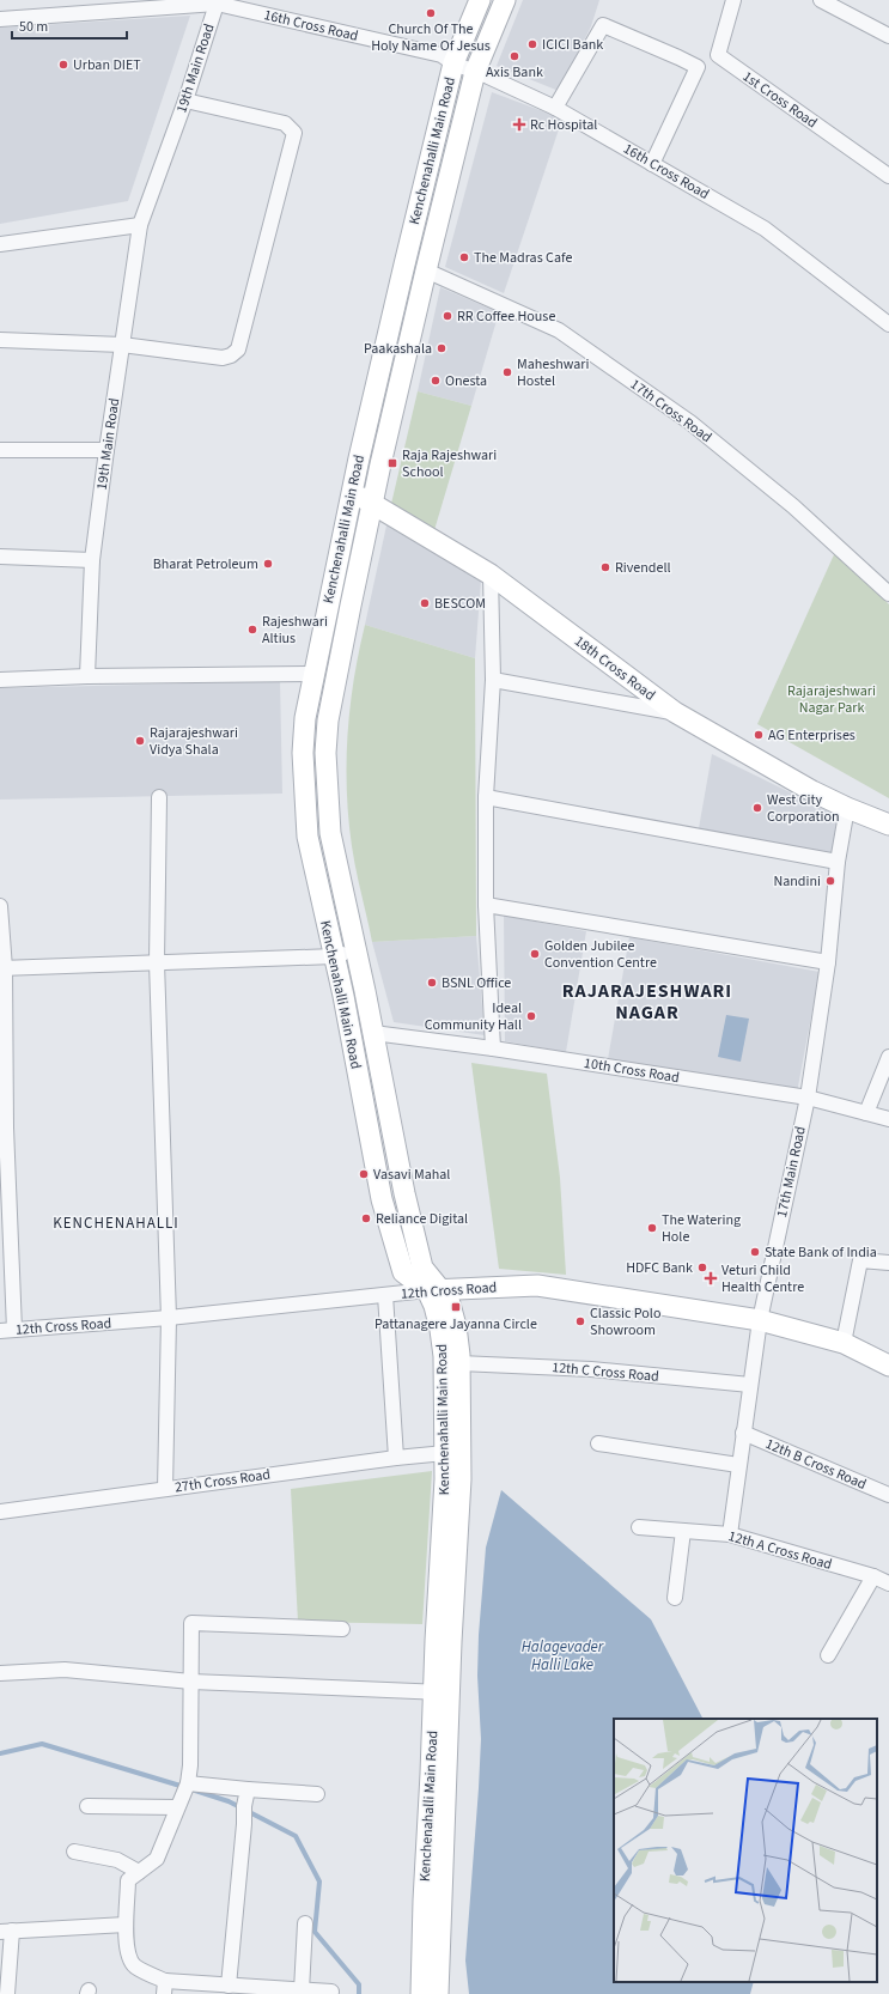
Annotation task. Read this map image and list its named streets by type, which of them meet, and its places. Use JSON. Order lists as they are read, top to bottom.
{
  "streets": {
    "main road": ["Kenchenahalli Main Road", "18th Cross Road", "12th Cross Road"],
    "street": [
      "16th Cross Road",
      "19th Main Road",
      "1st Cross Road",
      "17th Cross Road",
      "10th Cross Road",
      "17th Main Road",
      "12th C Cross Road",
      "12th B Cross Road",
      "27th Cross Road",
      "12th A Cross Road"
    ]
  },
  "crossings": [
    ["16th Cross Road", "19th Main Road"],
    ["16th Cross Road", "Kenchenahalli Main Road"],
    ["Kenchenahalli Main Road", "17th Cross Road"],
    ["Kenchenahalli Main Road", "18th Cross Road"],
    ["Kenchenahalli Main Road", "10th Cross Road"],
    ["Kenchenahalli Main Road", "12th Cross Road"],
    ["Kenchenahalli Main Road", "12th C Cross Road"],
    ["Kenchenahalli Main Road", "27th Cross Road"],
    ["18th Cross Road", "17th Main Road"],
    ["10th Cross Road", "17th Main Road"],
    ["17th Main Road", "12th Cross Road"],
    ["17th Main Road", "12th C Cross Road"],
    ["17th Main Road", "12th B Cross Road"],
    ["17th Main Road", "12th A Cross Road"]
  ],
  "districts": ["RAJARAJESHWARI NAGAR", "KENCHENAHALLI"],
  "water": ["Halagevader Halli Lake"],
  "parks": ["Rajarajeshwari Nagar Park"],
  "places": {
    "other": [
      "Church Of The Holy Name Of Jesus",
      "ICICI Bank",
      "Axis Bank",
      "Urban DIET",
      "The Madras Cafe",
      "RR Coffee House",
      "Paakashala",
      "Maheshwari Hostel",
      "Onesta",
      "Bharat Petroleum",
      "Rivendell",
      "BESCOM",
      "Rajeshwari Altius",
      "AG Enterprises",
      "Rajarajeshwari Vidya Shala",
      "West City Corporation",
      "Nandini",
      "Golden Jubilee Convention Centre",
      "BSNL Office",
      "Ideal Community Hall",
      "Vasavi Mahal",
      "Reliance Digital",
      "The Watering Hole",
      "State Bank of India",
      "HDFC Bank",
      "Classic Polo Showroom"
    ],
    "health": ["Rc Hospital", "Veturi Child Health Centre"],
    "transit": ["Raja Rajeshwari School", "Pattanagere Jayanna Circle"]
  },
  "scale_bar": "50 m"
}
